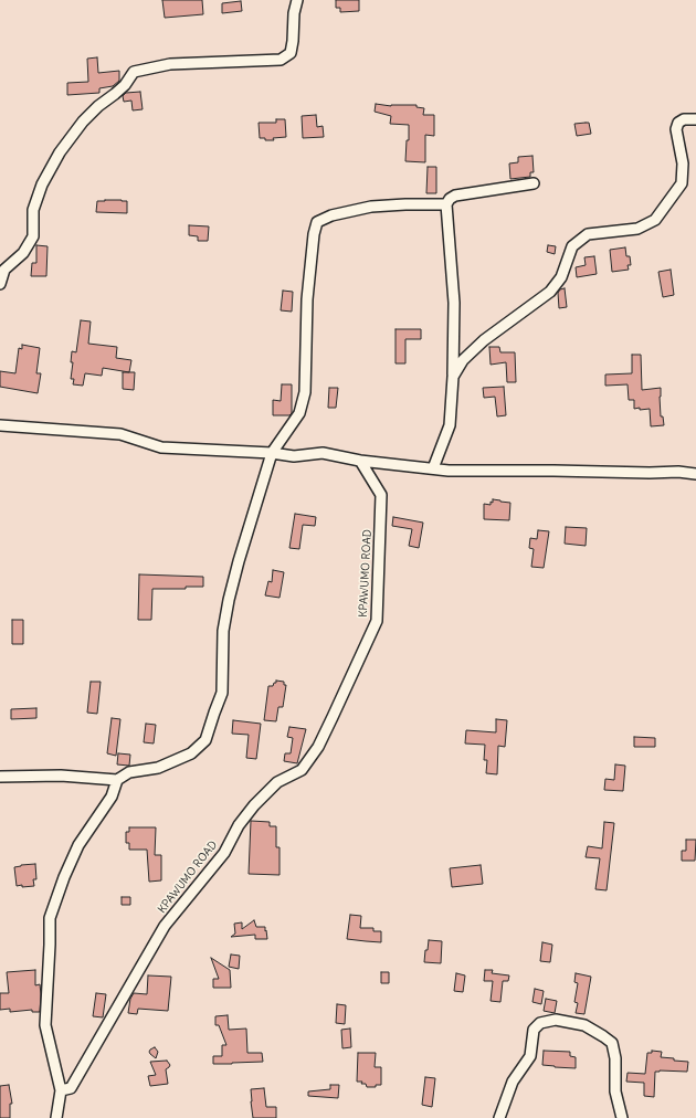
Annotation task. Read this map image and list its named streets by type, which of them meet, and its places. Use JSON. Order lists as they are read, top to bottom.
{
  "streets": {
    "street": ["KPAWUMO ROAD"]
  }
}
